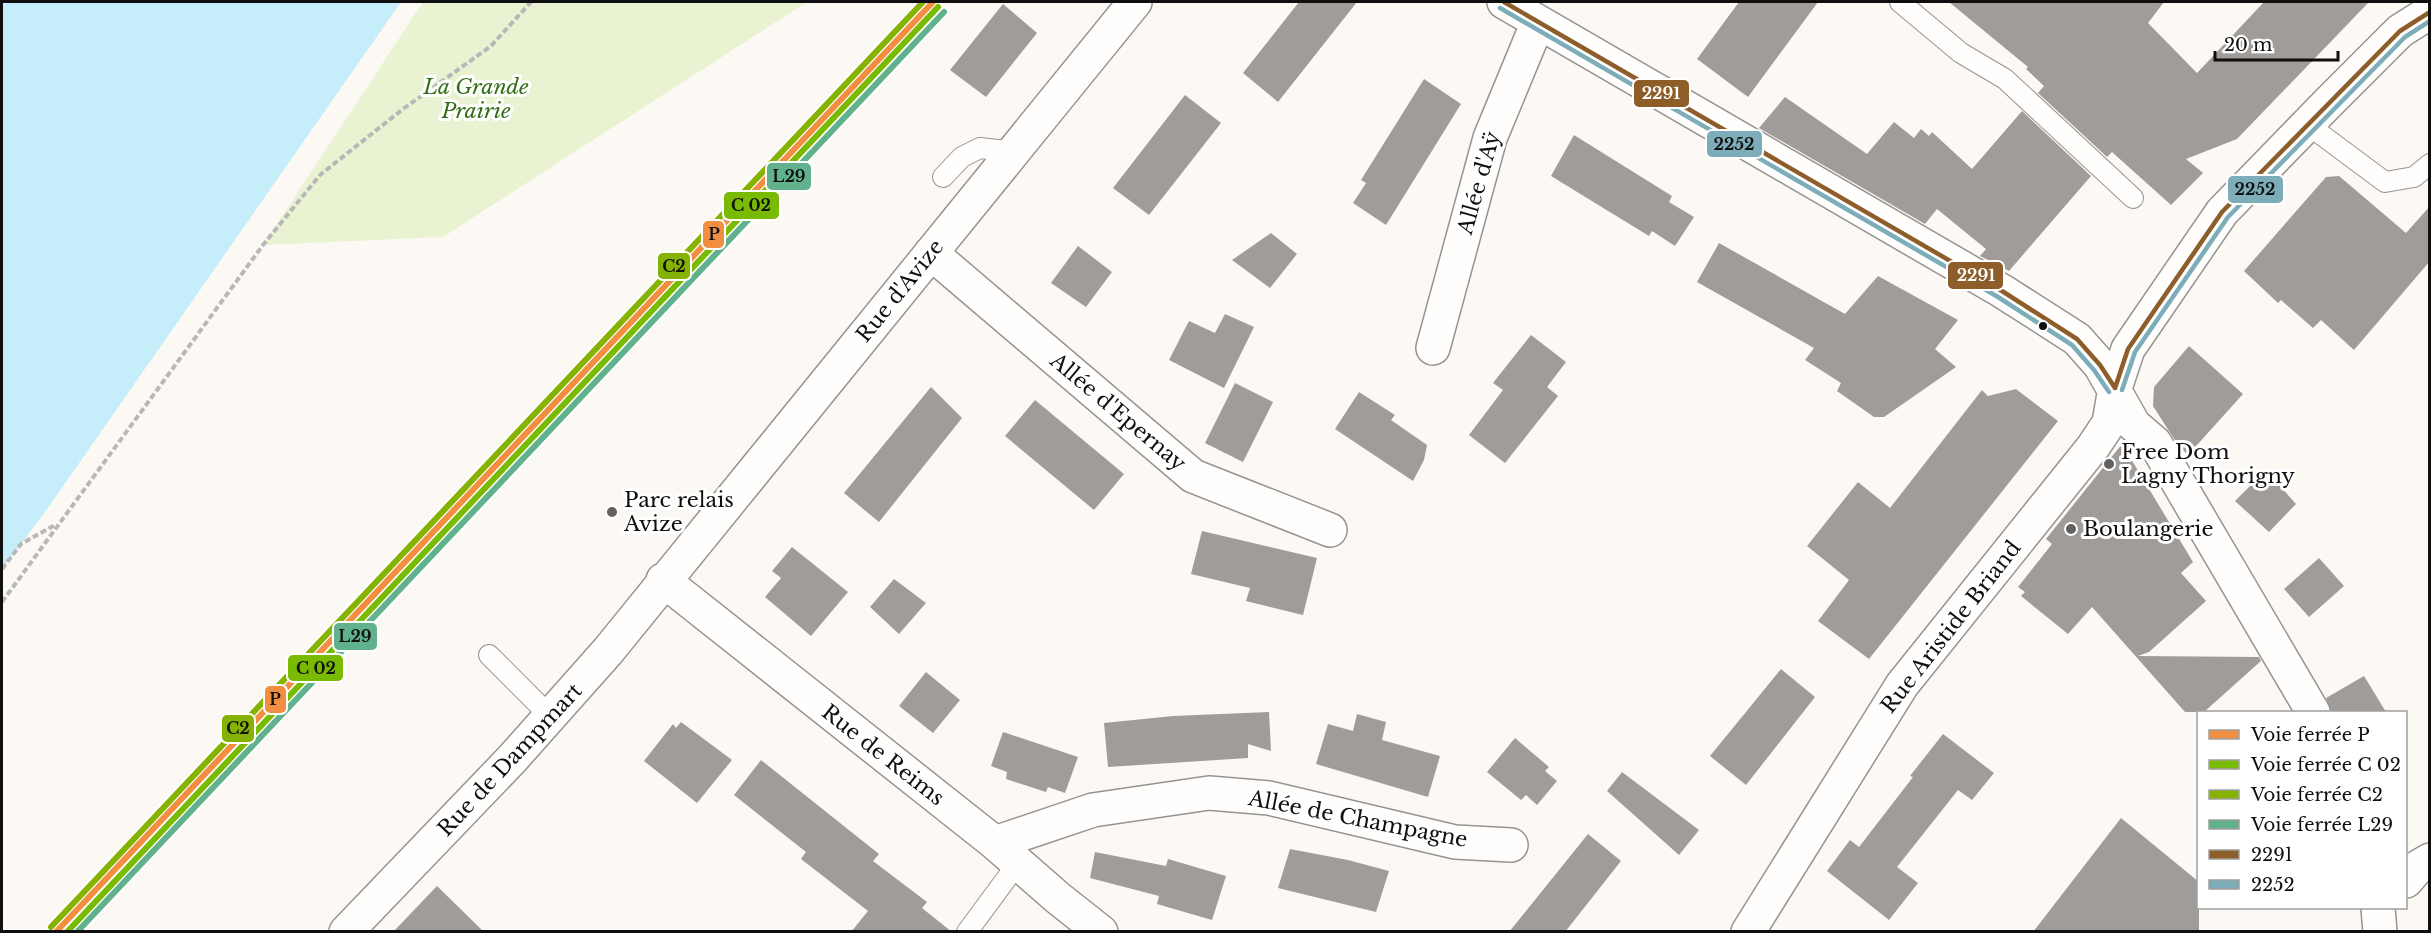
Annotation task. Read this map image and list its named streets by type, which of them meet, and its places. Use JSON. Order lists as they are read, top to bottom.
{
  "streets": {
    "street": [
      "Allée d'Aÿ",
      "Rue d'Avize",
      "Allée d'Epernay",
      "Rue Aristide Briand",
      "Rue de Reims",
      "Rue de Dampmart",
      "Allée de Champagne"
    ]
  },
  "crossings": [
    ["Rue d'Avize", "Allée d'Epernay"],
    ["Rue d'Avize", "Rue de Reims"],
    ["Rue d'Avize", "Rue de Dampmart"],
    ["Rue de Reims", "Rue de Dampmart"],
    ["Rue de Reims", "Allée de Champagne"]
  ],
  "parks": ["La Grande Prairie"],
  "places": ["Free Dom Lagny Thorigny", "Parc relais Avize", "Boulangerie"],
  "lines": [
    "rail line P",
    "rail line C2",
    "transit line 2291",
    "transit line 2252",
    "rail line L29"
  ],
  "legend": [
    "Voie ferrée P",
    "Voie ferrée C 02",
    "Voie ferrée C2",
    "Voie ferrée L29",
    "2291",
    "2252"
  ],
  "scale_bar": "20 m"
}
